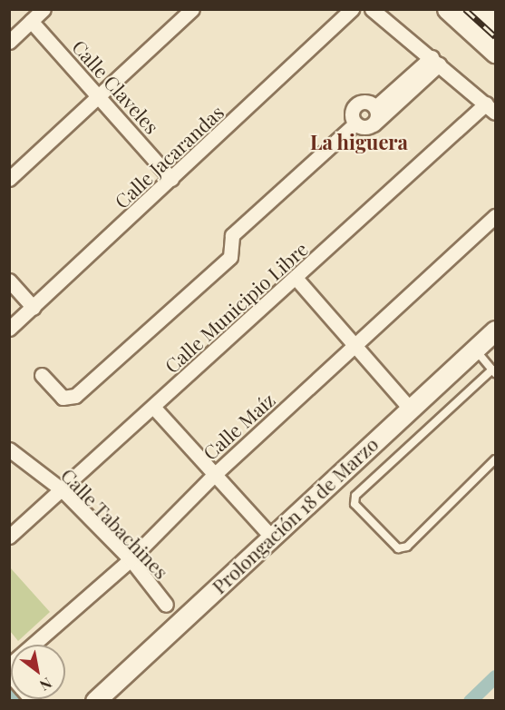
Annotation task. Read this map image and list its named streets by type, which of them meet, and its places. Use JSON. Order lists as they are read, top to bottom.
{
  "streets": {
    "street": [
      "Calle Claveles",
      "Calle Jacarandas",
      "Calle Municipio Libre",
      "Calle Maíz",
      "Prolongación 18 de Marzo",
      "Calle Tabachines"
    ]
  },
  "crossings": [
    ["Calle Claveles", "Calle Jacarandas"],
    ["Calle Municipio Libre", "Calle Tabachines"],
    ["Calle Maíz", "Calle Tabachines"]
  ],
  "districts": ["La higuera"],
  "north": "bottom right"
}
